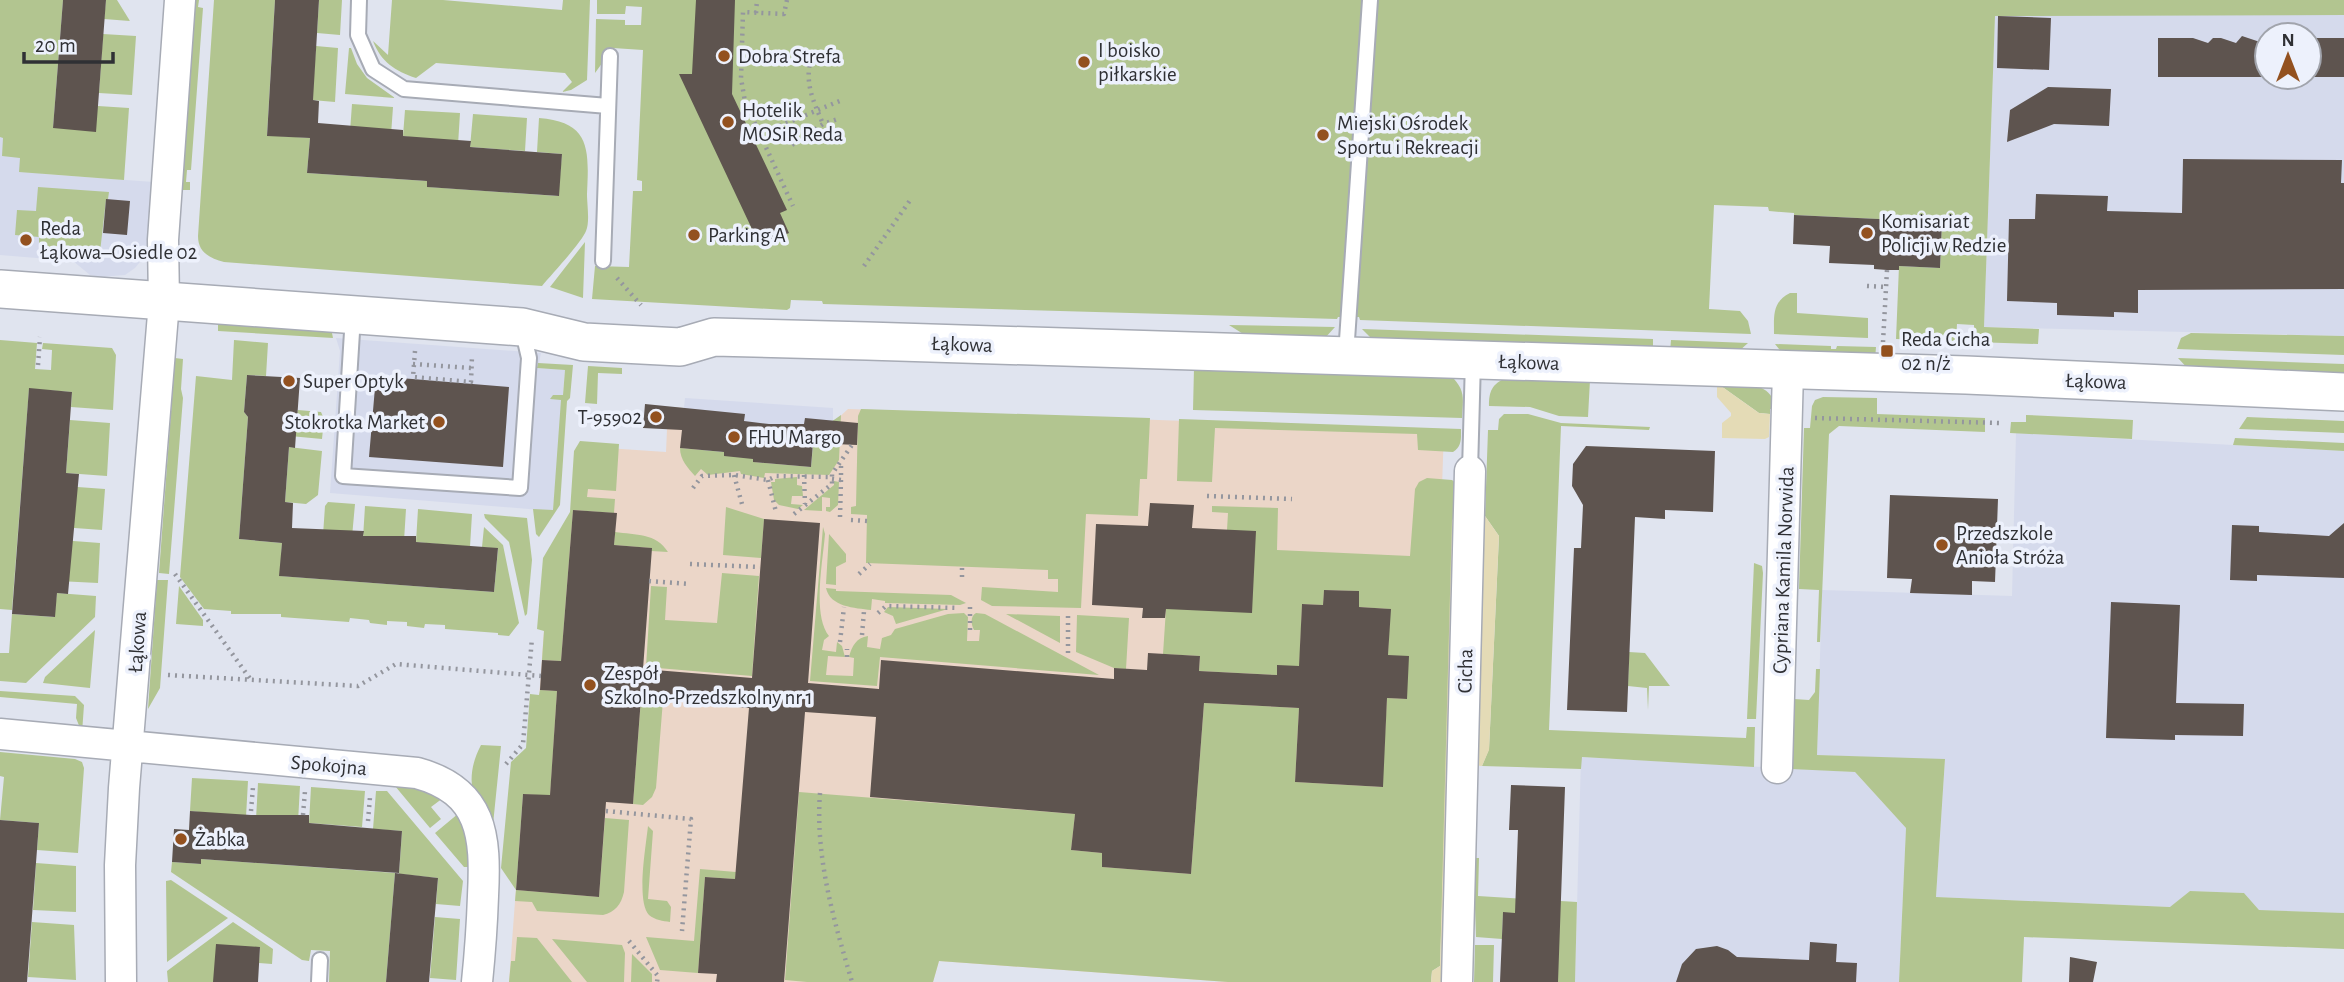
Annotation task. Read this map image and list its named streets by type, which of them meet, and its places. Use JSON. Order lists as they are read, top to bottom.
{
  "streets": {
    "street": [
      "Łąkowa",
      "Cypriana Kamila Norwida",
      "Cicha",
      "Spokojna"
    ]
  },
  "crossings": [
    ["Łąkowa", "Cypriana Kamila Norwida"],
    ["Łąkowa", "Cicha"],
    ["Łąkowa", "Spokojna"]
  ],
  "places": {
    "other": [
      "Dobra Strefa",
      "I boisko piłkarskie",
      "Hotelik MOSiR Reda",
      "Miejski Ośrodek Sportu i Rekreacji",
      "Komisariat Policji w Redzie",
      "Parking A",
      "Reda Łąkowa–Osiedle 02",
      "Super Optyk",
      "T-95902",
      "Stokrotka Market",
      "FHU Margo",
      "Przedszkole Anioła Stróża",
      "Zespół Szkolno-Przedszkolny nr 1",
      "Żabka"
    ],
    "transit": ["Reda Cicha 02 n/ż"]
  },
  "scale_bar": "20 m",
  "north": "top"
}
